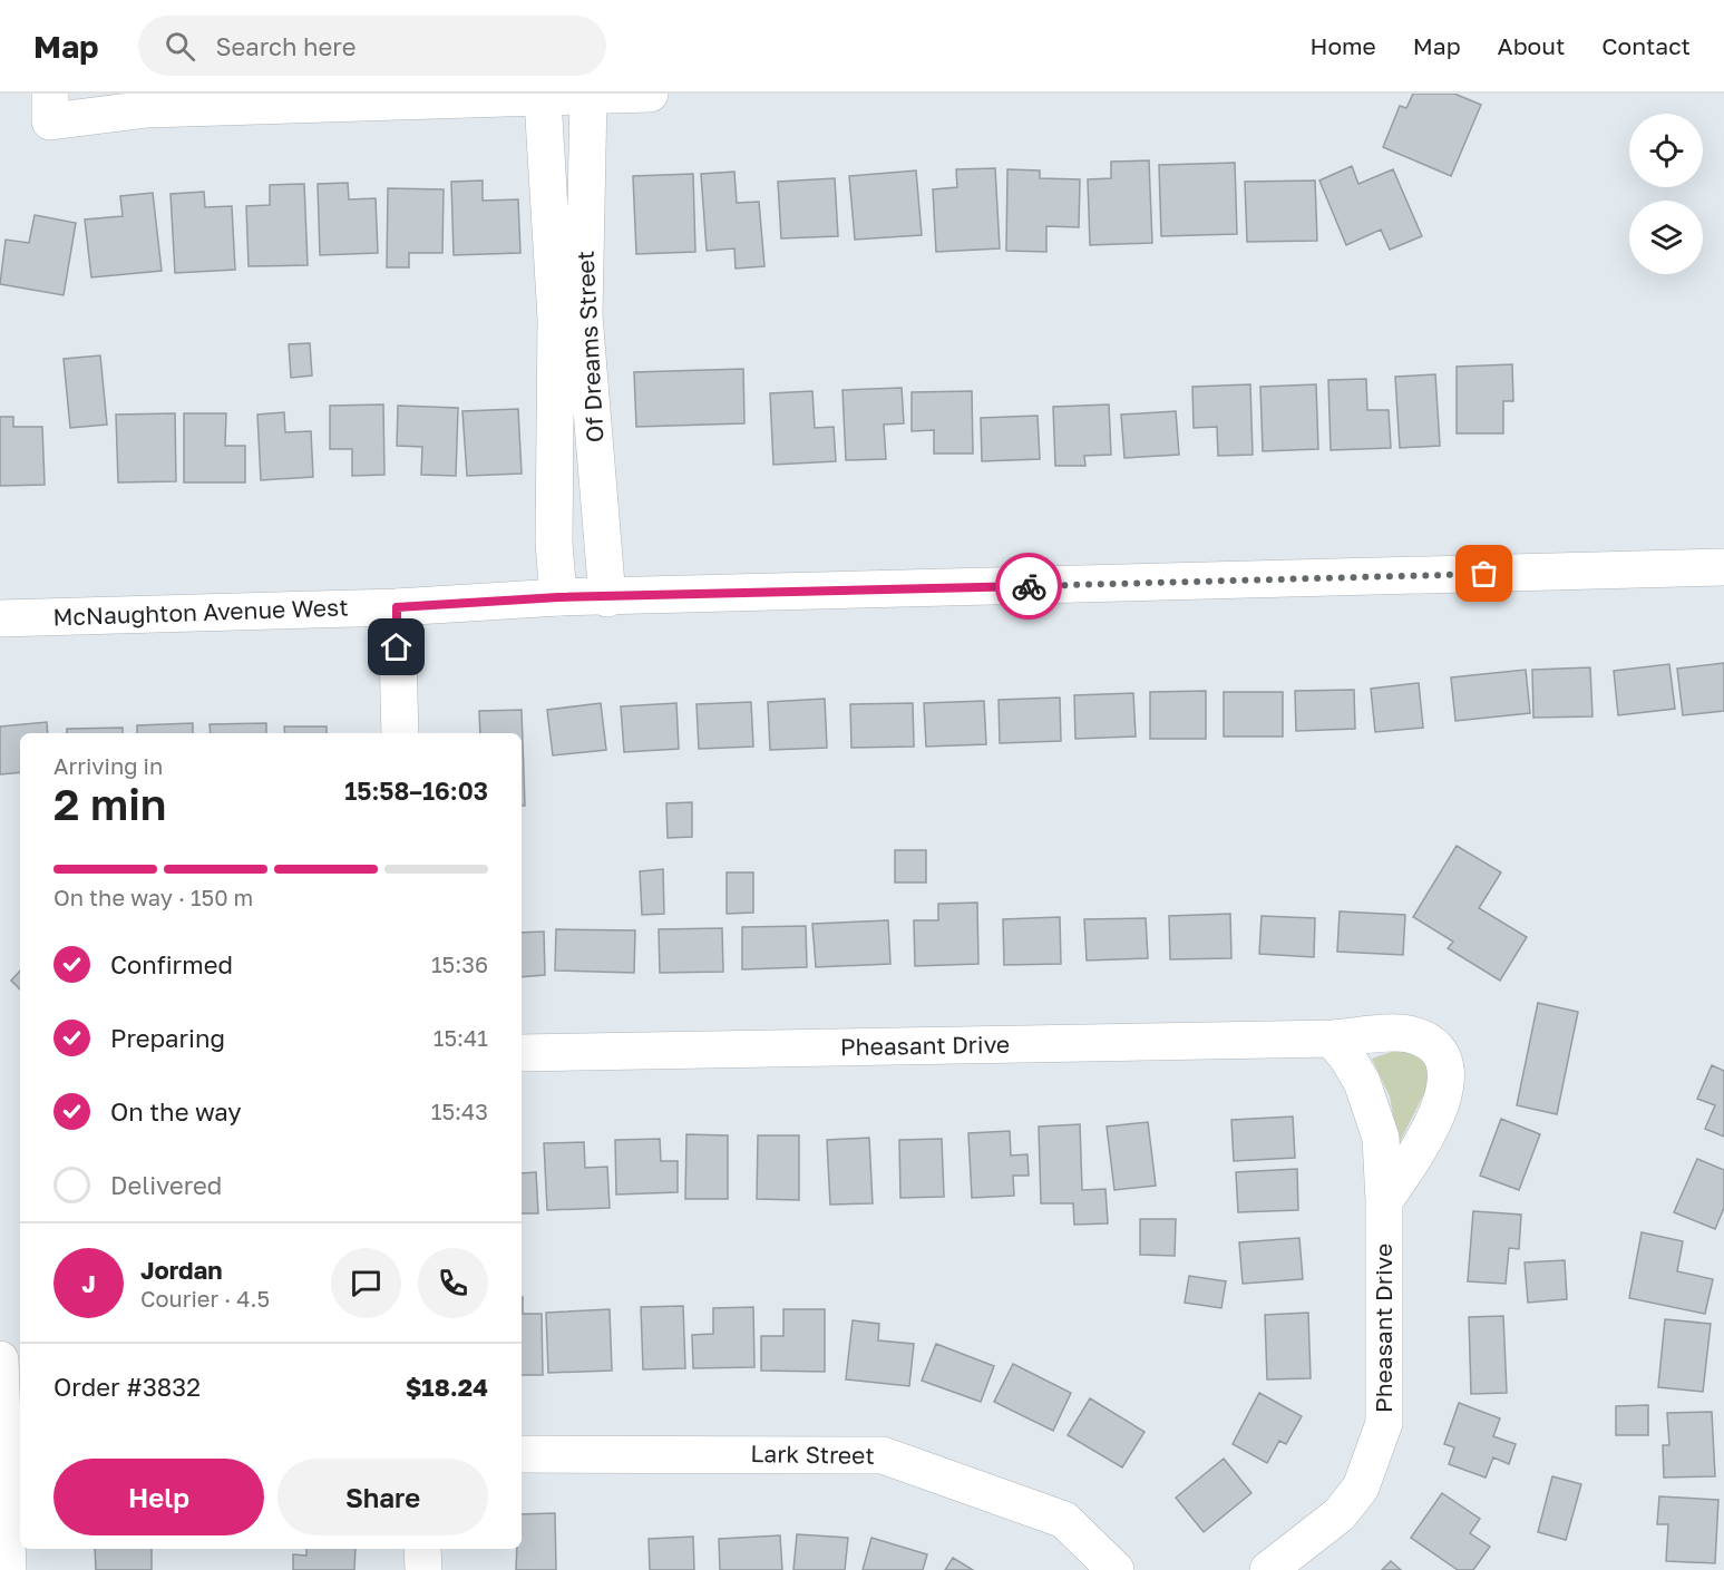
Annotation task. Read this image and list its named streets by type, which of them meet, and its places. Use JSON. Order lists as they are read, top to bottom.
{
  "streets": {
    "street": [
      "Of Dreams Street",
      "McNaughton Avenue West",
      "Pheasant Drive",
      "Lark Street"
    ]
  },
  "crossings": [
    ["Of Dreams Street", "McNaughton Avenue West"]
  ],
  "page": {
    "header": "Map",
    "search": "Search here",
    "nav": [
      "Home",
      "Map",
      "About",
      "Contact"
    ],
    "heading": ["2 min", "Arriving in", "15:58–16:03"],
    "panel": [
      "Jordan",
      "Courier · 4.5",
      "Order #3832",
      "$18.24"
    ],
    "bar": "On the way · 150 m",
    "list": [
      ["Confirmed", "15:36"],
      ["Preparing", "15:41"],
      ["On the way", "15:43"],
      "Delivered"
    ],
    "round": "J",
    "buttons": ["Help", "Share"]
  }
}
